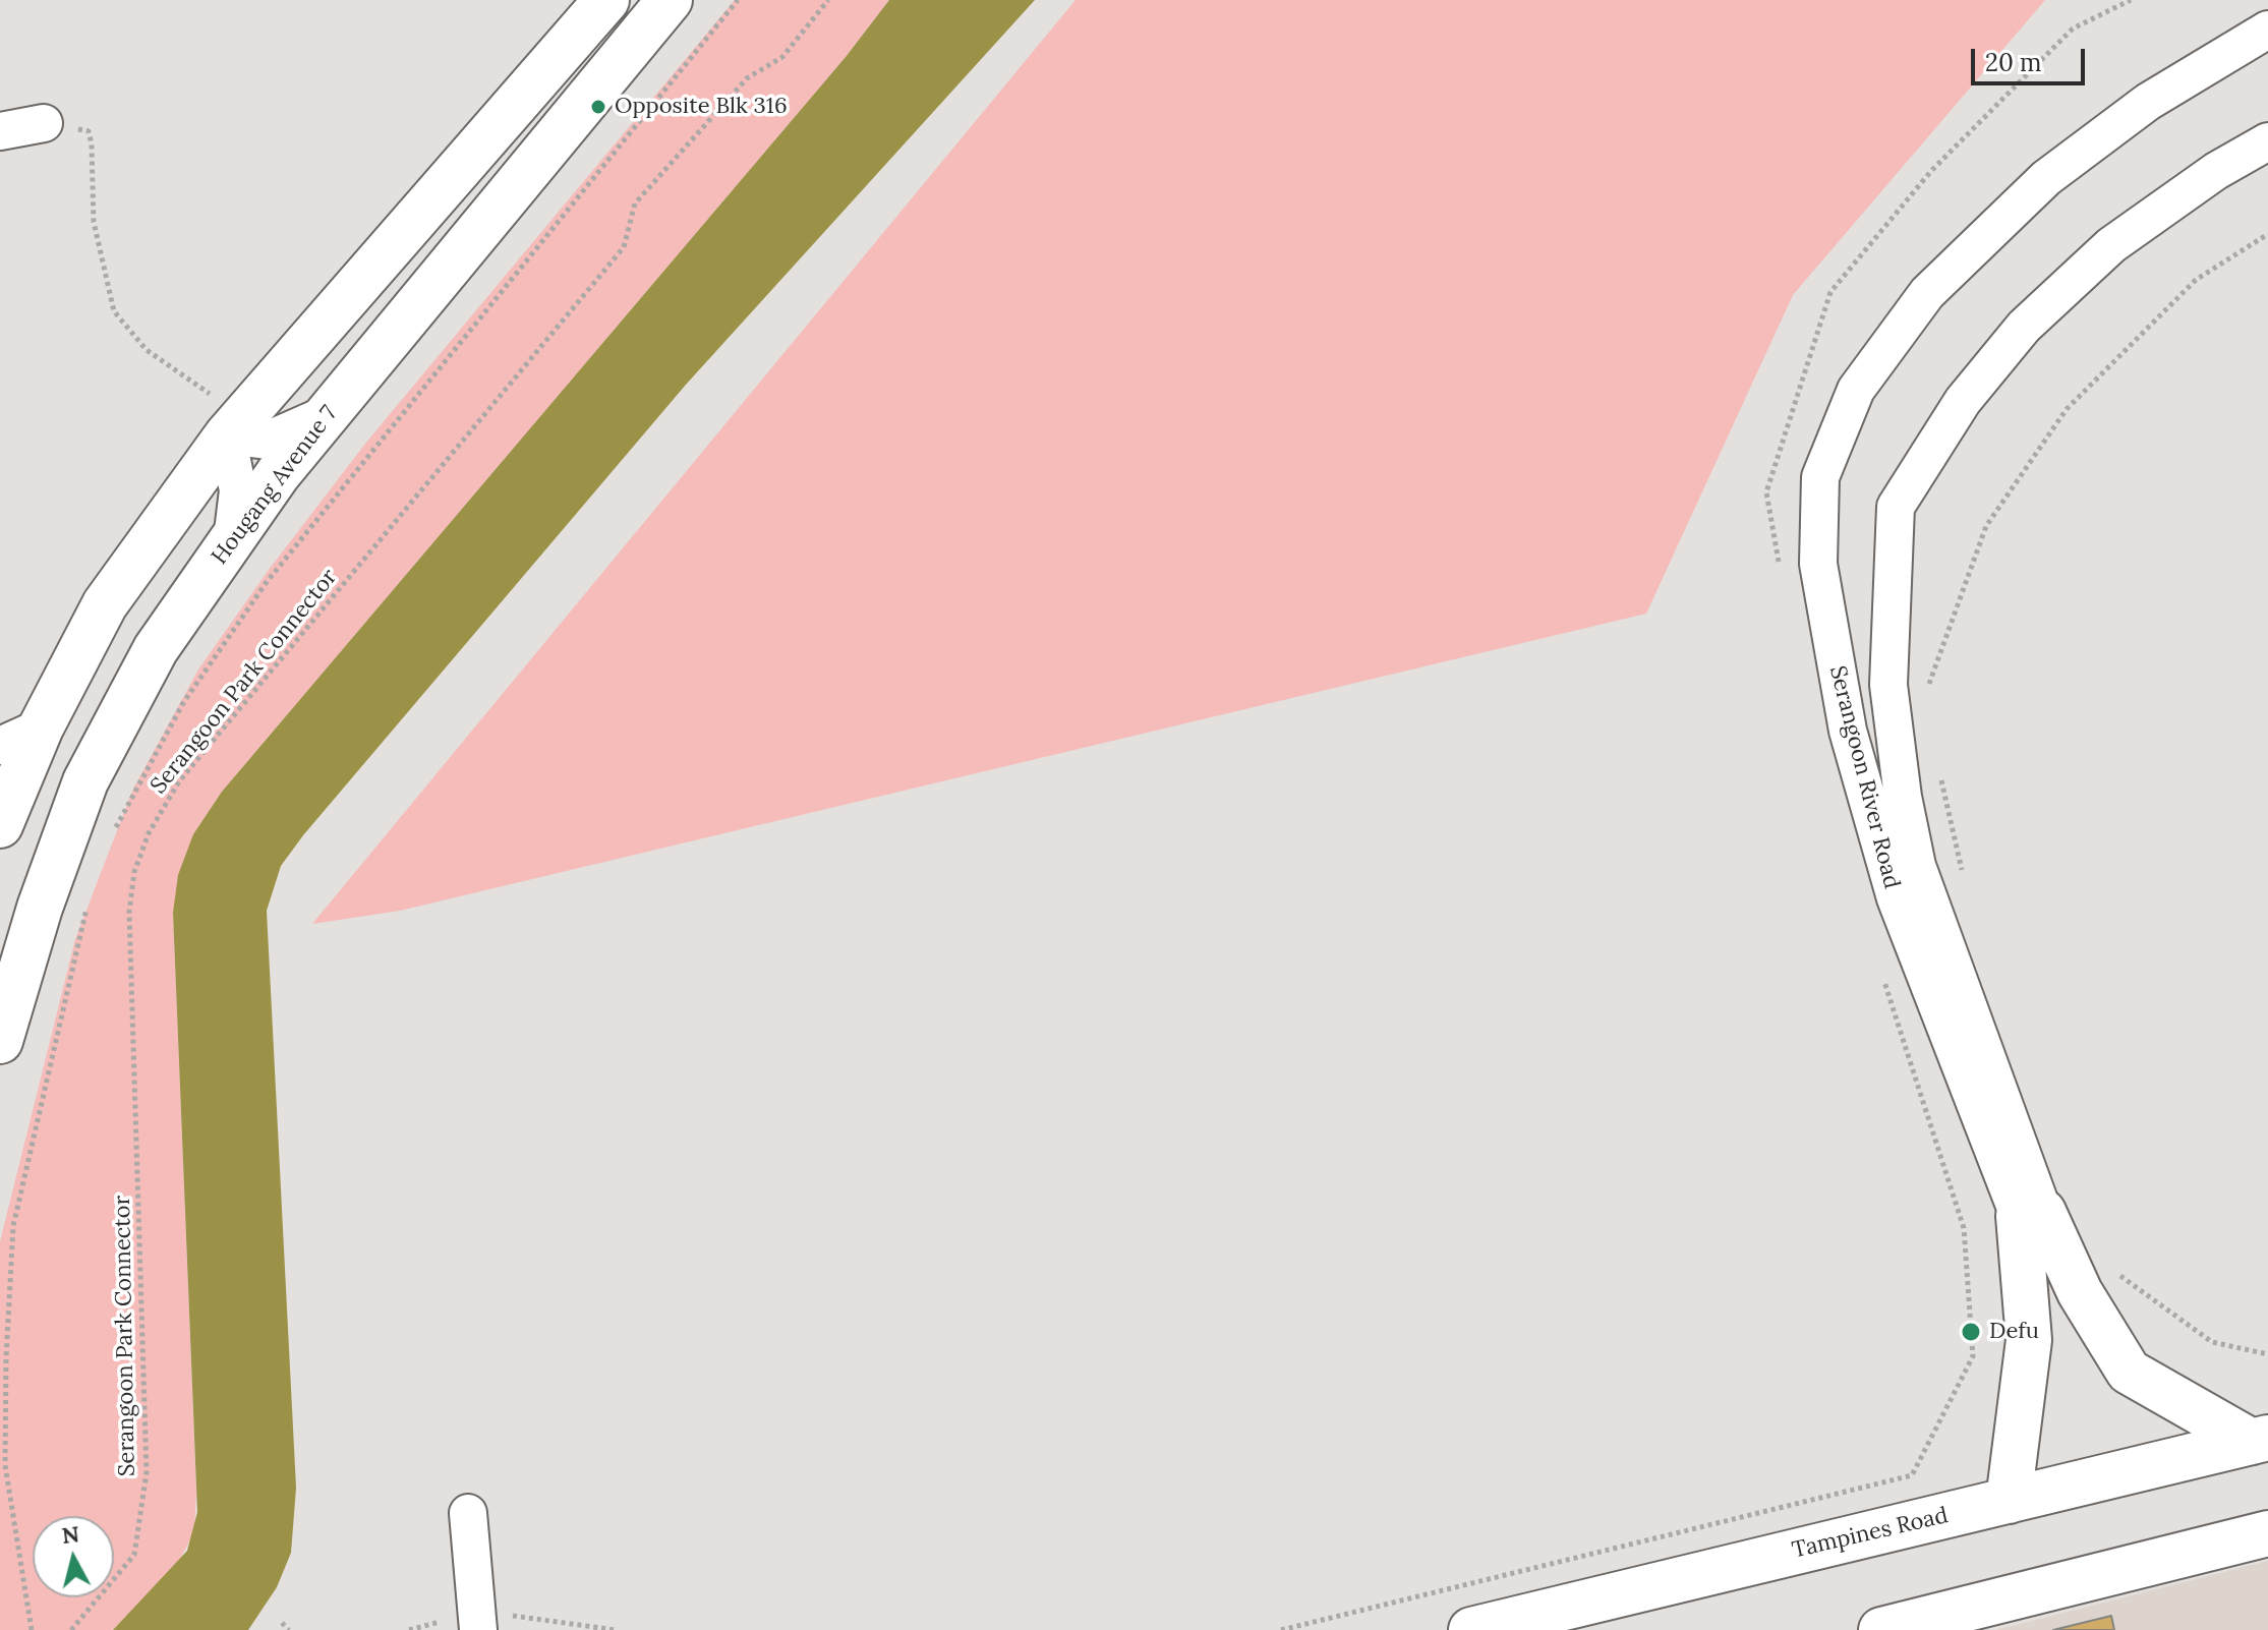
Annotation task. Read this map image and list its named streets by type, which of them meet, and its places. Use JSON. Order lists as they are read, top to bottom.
{
  "streets": {
    "main road": ["Hougang Avenue 7", "Tampines Road"],
    "street": ["Serangoon River Road"],
    "path": ["Serangoon Park Connector"]
  },
  "places": ["Opposite Blk 316", "Defu"],
  "scale_bar": "20 m",
  "north": "top"
}
